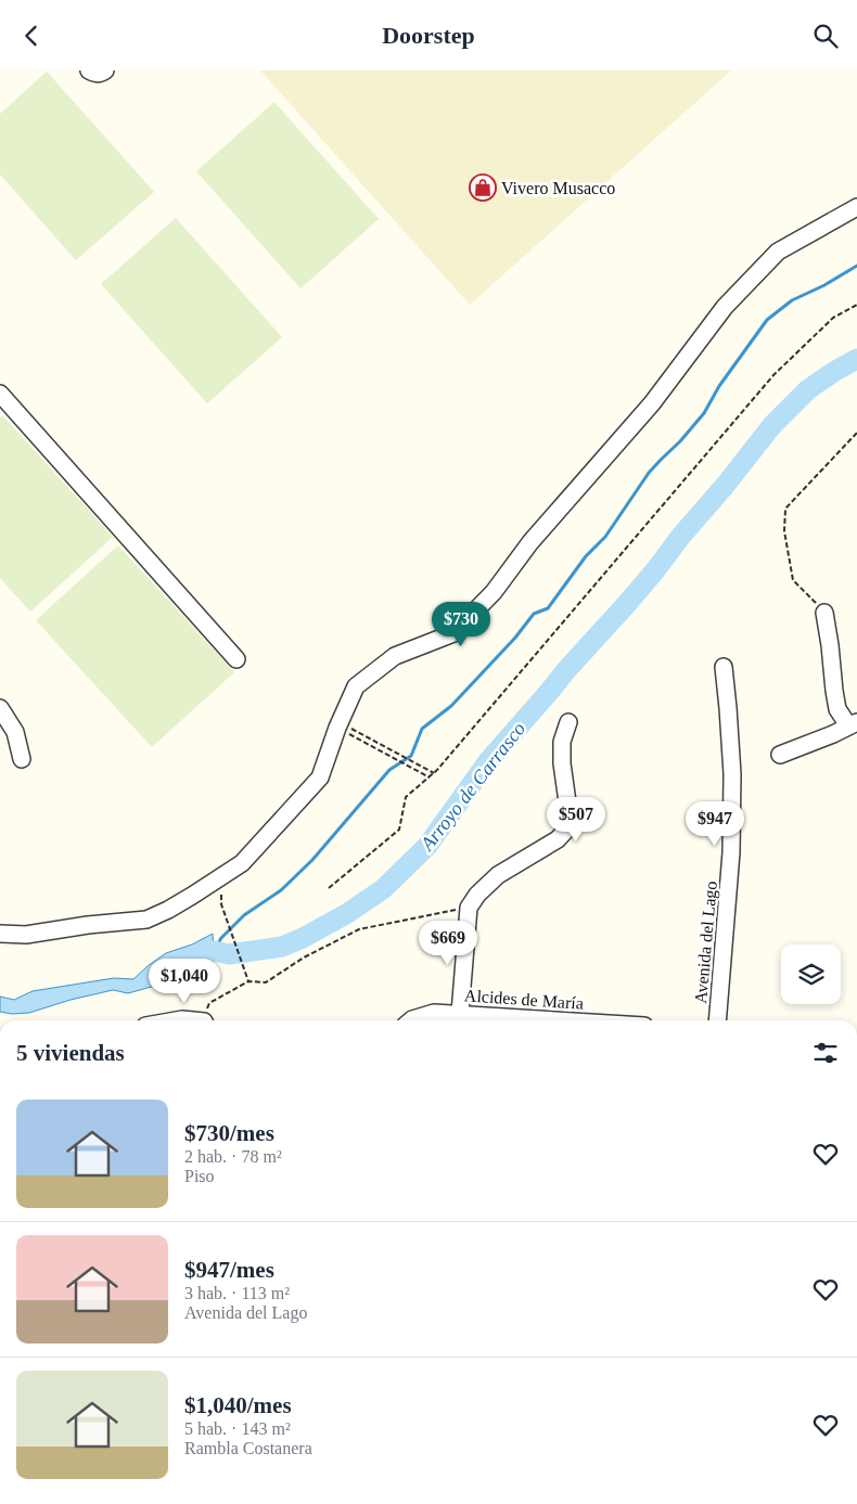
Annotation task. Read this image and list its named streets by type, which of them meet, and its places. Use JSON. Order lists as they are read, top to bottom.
{
  "streets": {
    "street": ["Avenida del Lago", "Alcides de María"]
  },
  "water": ["Arroyo de Carrasco"],
  "places": {
    "shop": ["Vivero Musacco"]
  },
  "page": {
    "header": "Doorstep",
    "price": [
      "$730",
      "$507",
      "$947",
      "$669",
      "$1,040"
    ],
    "heading": "5 viviendas",
    "list": [
      {
        "name": "$730/mes",
        "note": "2 hab. · 78 m² · Piso"
      },
      {
        "name": "$947/mes",
        "note": "3 hab. · 113 m² · Avenida del Lago"
      },
      {
        "name": "$1,040/mes",
        "note": "5 hab. · 143 m² · Rambla Costanera"
      }
    ]
  }
}
